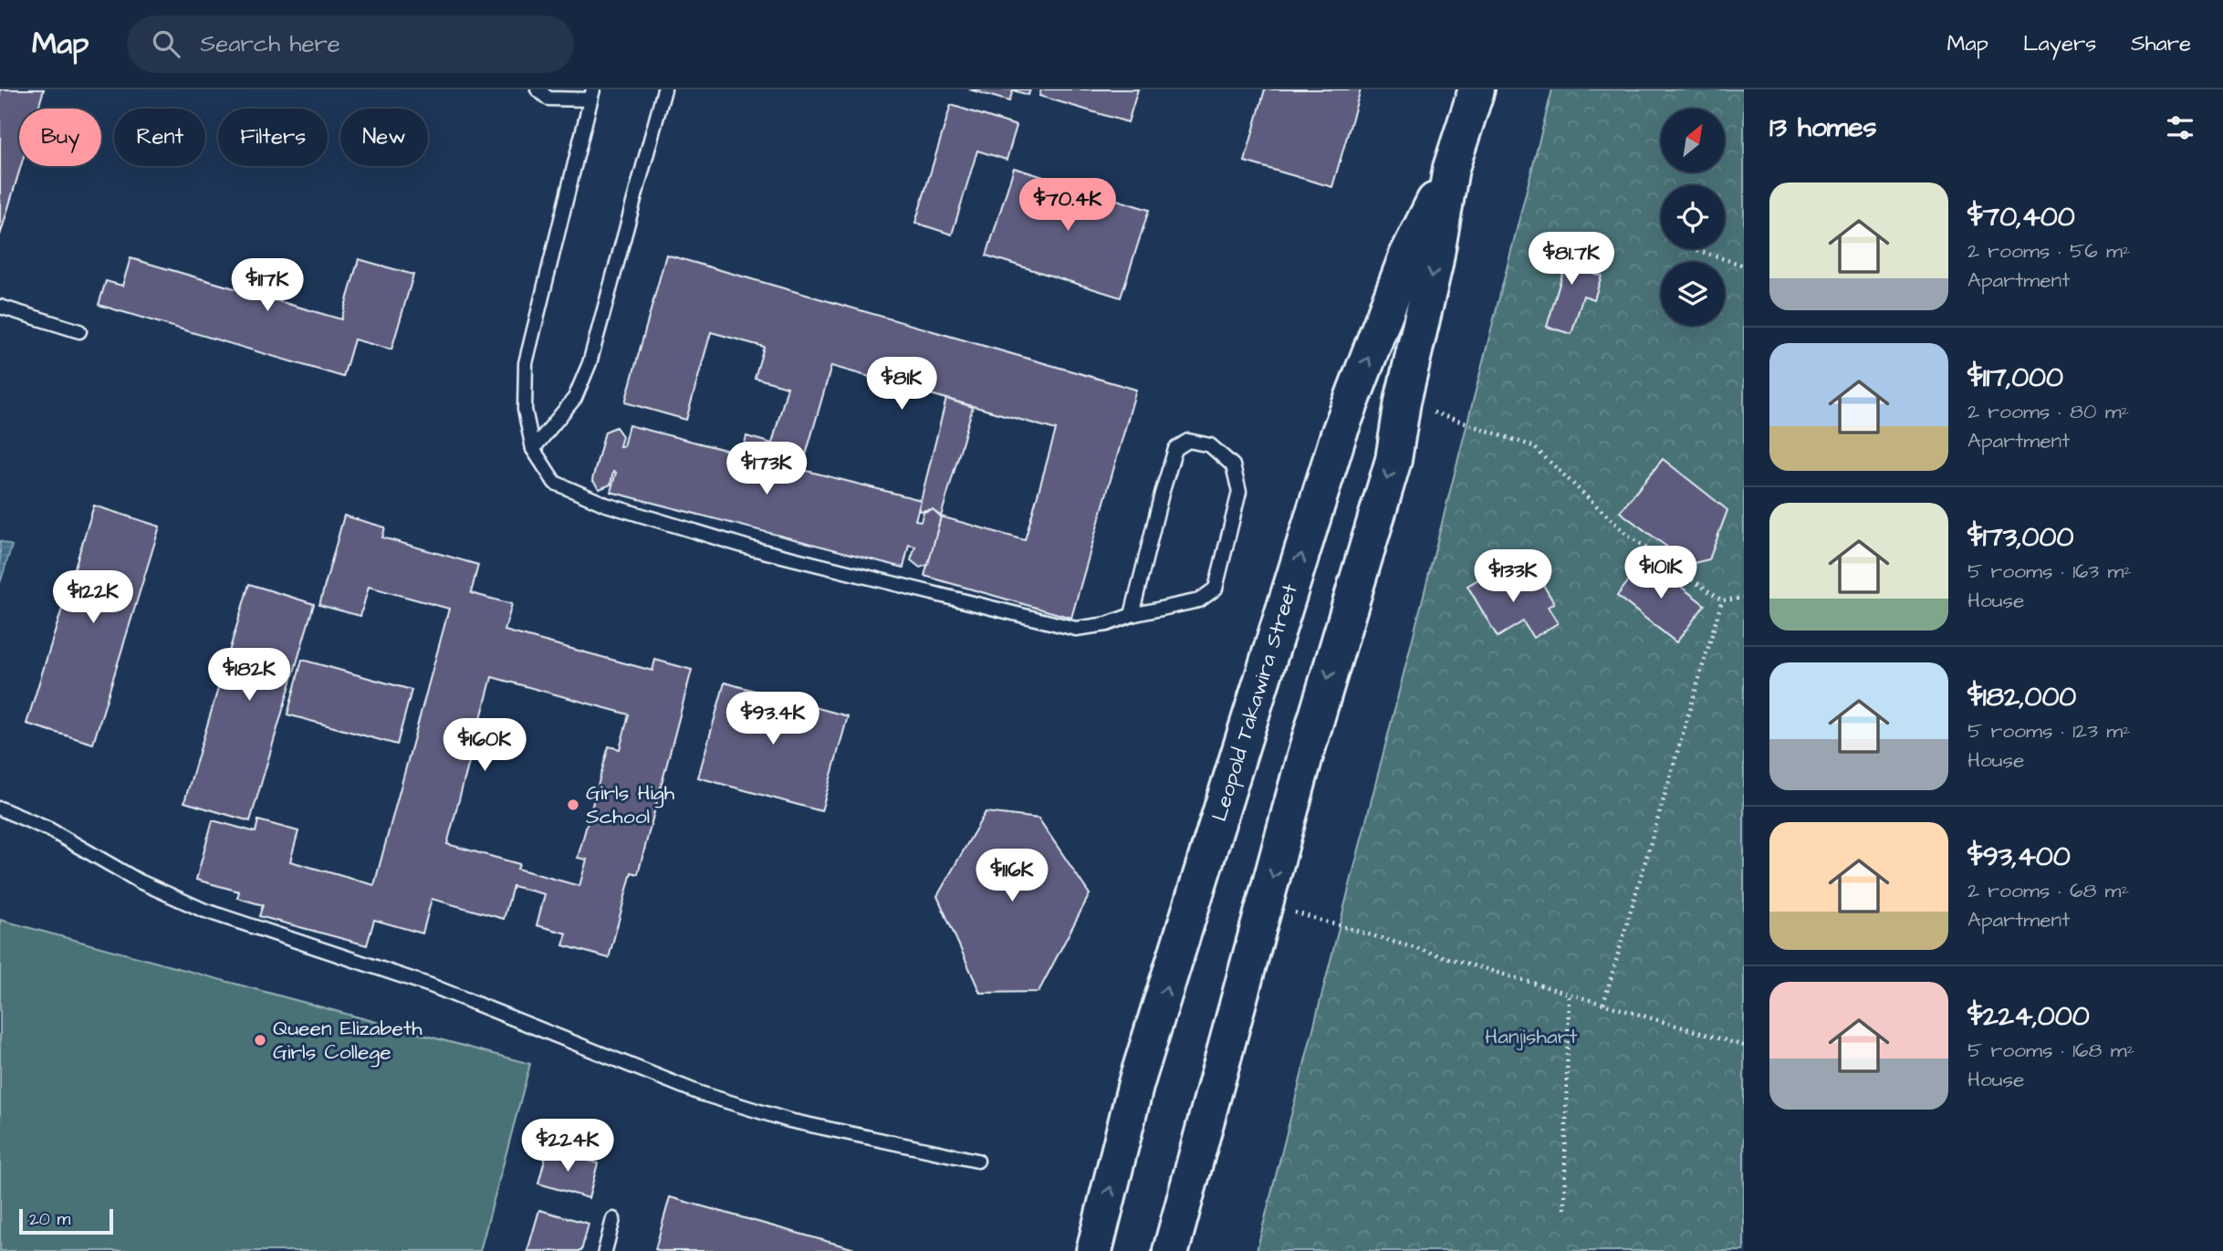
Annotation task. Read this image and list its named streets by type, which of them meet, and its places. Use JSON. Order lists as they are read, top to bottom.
{
  "streets": {
    "main road": ["Leopold Takawira Street"]
  },
  "parks": ["Hanjishart"],
  "places": ["Girls High School", "Queen Elizabeth Girls College"],
  "scale_bar": "20 m",
  "north": "top right",
  "page": {
    "header": "Map",
    "search": "Search here",
    "nav": ["Map", "Layers", "Share"],
    "heading": "13 homes",
    "chip": [
      "Buy",
      "Rent",
      "Filters",
      "New"
    ],
    "list": [
      {
        "name": "$70,400",
        "note": "2 rooms · 56 m² · Apartment"
      },
      {
        "name": "$117,000",
        "note": "2 rooms · 80 m² · Apartment"
      },
      {
        "name": "$173,000",
        "note": "5 rooms · 163 m² · House"
      },
      {
        "name": "$182,000",
        "note": "5 rooms · 123 m² · House"
      },
      {
        "name": "$93,400",
        "note": "2 rooms · 68 m² · Apartment"
      },
      {
        "name": "$224,000",
        "note": "5 rooms · 168 m² · House"
      }
    ],
    "price": [
      "$70.4K",
      "$81.7K",
      "$117K",
      "$81K",
      "$173K",
      "$101K",
      "$133K",
      "$122K",
      "$182K",
      "$93.4K",
      "$160K",
      "$116K",
      "$224K"
    ],
    "scale": "20 m"
  }
}
